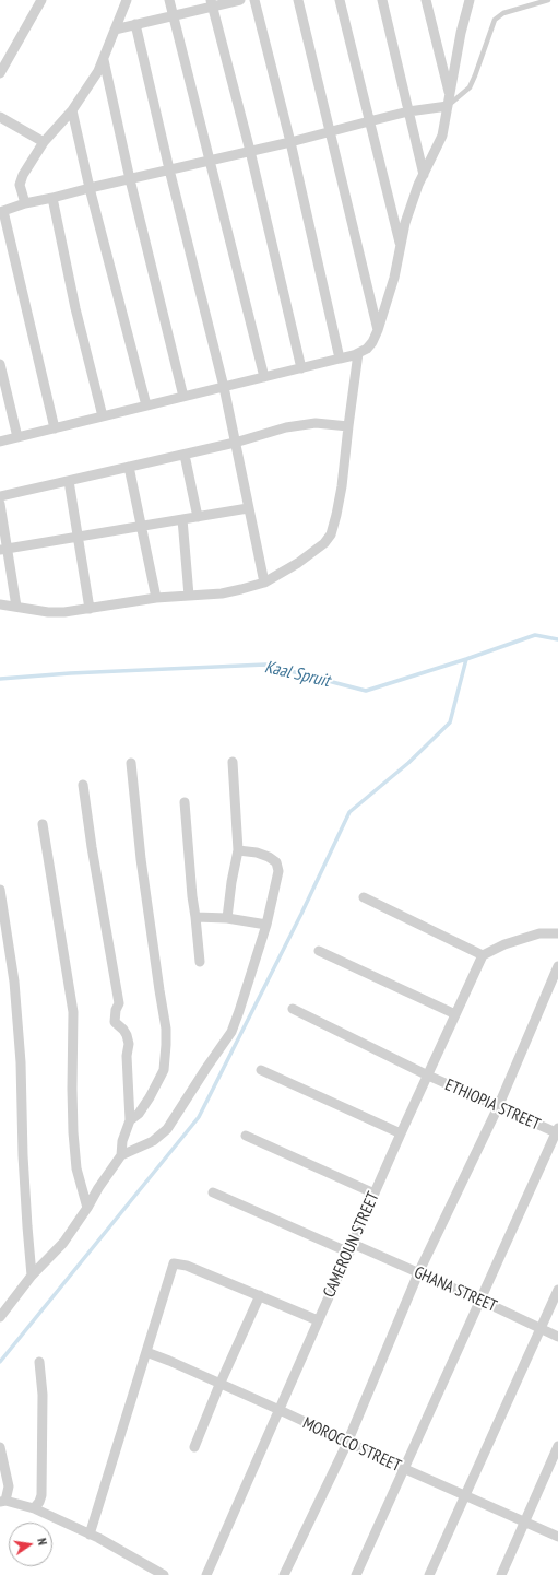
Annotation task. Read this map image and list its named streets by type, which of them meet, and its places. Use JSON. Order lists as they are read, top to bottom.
{
  "streets": {
    "street": [
      "ETHIOPIA STREET",
      "CAMEROUN STREET",
      "GHANA STREET",
      "MOROCCO STREET"
    ]
  },
  "crossings": [
    ["ETHIOPIA STREET", "CAMEROUN STREET"],
    ["CAMEROUN STREET", "GHANA STREET"],
    ["CAMEROUN STREET", "MOROCCO STREET"]
  ],
  "water": ["Kaal Spruit"],
  "north": "right"
}
